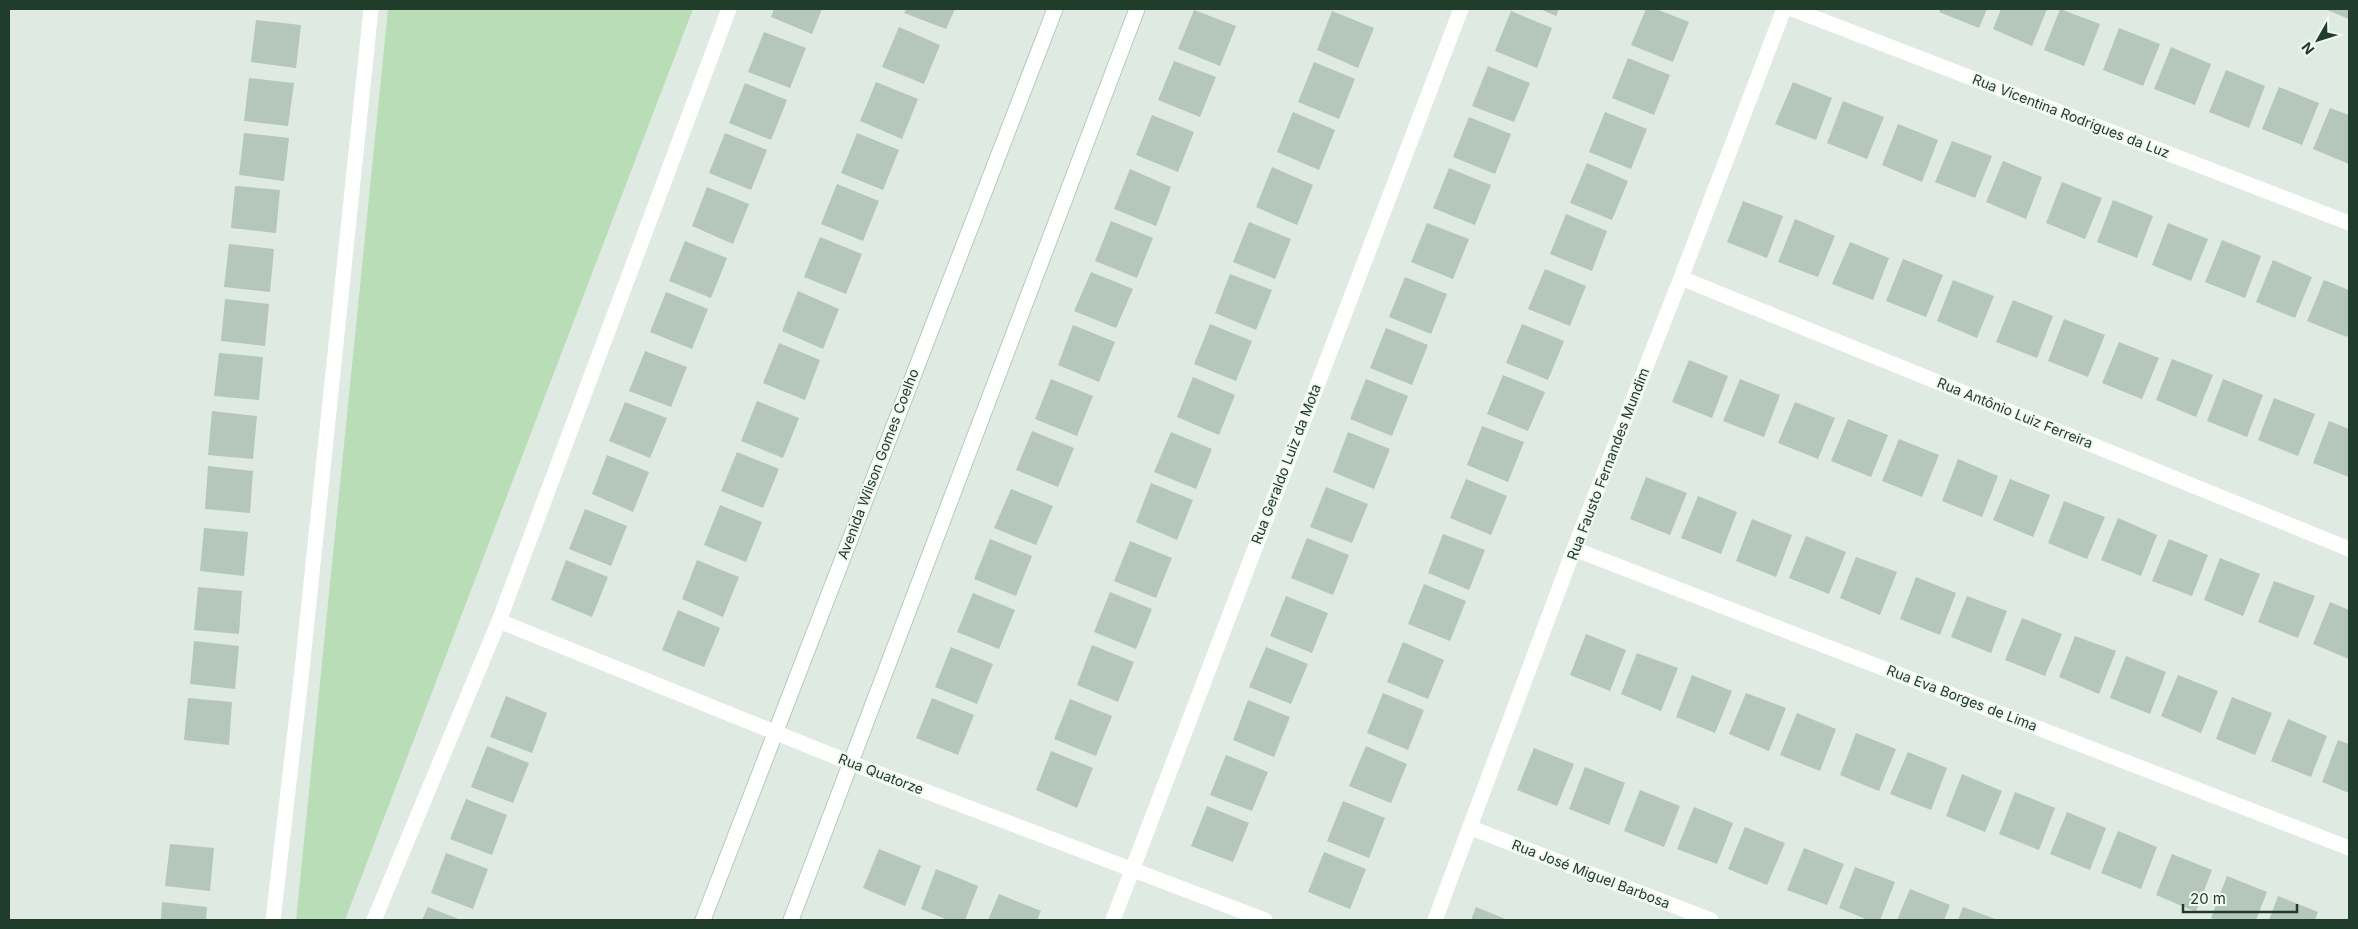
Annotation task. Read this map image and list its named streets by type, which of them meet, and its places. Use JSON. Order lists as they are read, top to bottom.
{
  "streets": {
    "street": [
      "Rua Vicentina Rodrigues da Luz",
      "Rua Antônio Luiz Ferreira",
      "Avenida Wilson Gomes Coelho",
      "Rua Geraldo Luiz da Mota",
      "Rua Fausto Fernandes Mundim",
      "Rua Eva Borges de Lima",
      "Rua Quatorze",
      "Rua José Miguel Barbosa"
    ]
  },
  "crossings": [
    ["Rua Antônio Luiz Ferreira", "Rua Fausto Fernandes Mundim"],
    ["Avenida Wilson Gomes Coelho", "Rua Quatorze"],
    ["Rua Geraldo Luiz da Mota", "Rua Quatorze"],
    ["Rua Fausto Fernandes Mundim", "Rua Eva Borges de Lima"],
    ["Rua Fausto Fernandes Mundim", "Rua José Miguel Barbosa"]
  ],
  "scale_bar": "20 m",
  "north": "bottom left"
}
